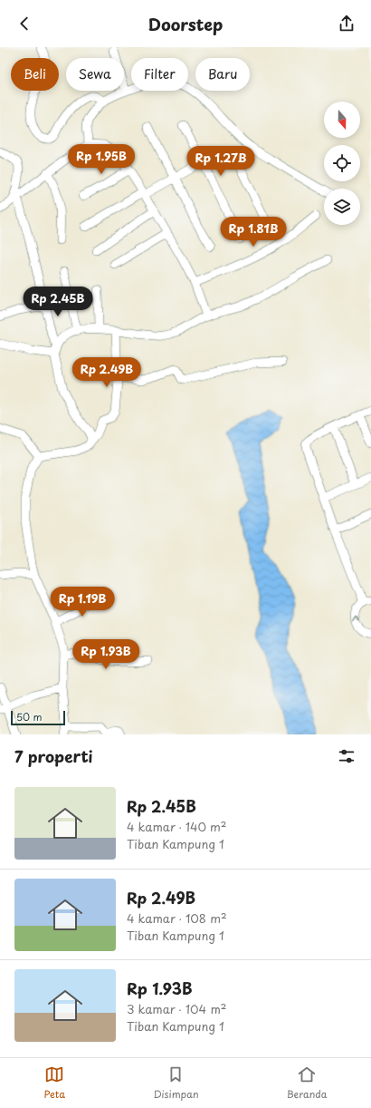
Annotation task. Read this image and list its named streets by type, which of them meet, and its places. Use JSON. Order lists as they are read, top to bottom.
{
  "scale_bar": "50 m",
  "north": "bottom",
  "page": {
    "header": "Doorstep",
    "chip": [
      "Beli",
      "Sewa",
      "Filter",
      "Baru"
    ],
    "price": [
      "Rp 1.95B",
      "Rp 1.27B",
      "Rp 1.81B",
      "Rp 2.45B",
      "Rp 2.49B",
      "Rp 1.19B",
      "Rp 1.93B"
    ],
    "scale": "50 m",
    "heading": "7 properti",
    "list": [
      {
        "name": "Rp 2.45B",
        "note": "4 kamar · 140 m² · Tiban Kampung 1"
      },
      {
        "name": "Rp 2.49B",
        "note": "4 kamar · 108 m² · Tiban Kampung 1"
      },
      {
        "name": "Rp 1.93B",
        "note": "3 kamar · 104 m² · Tiban Kampung 1"
      }
    ],
    "tabs": ["Peta", "Disimpan", "Beranda"]
  }
}
